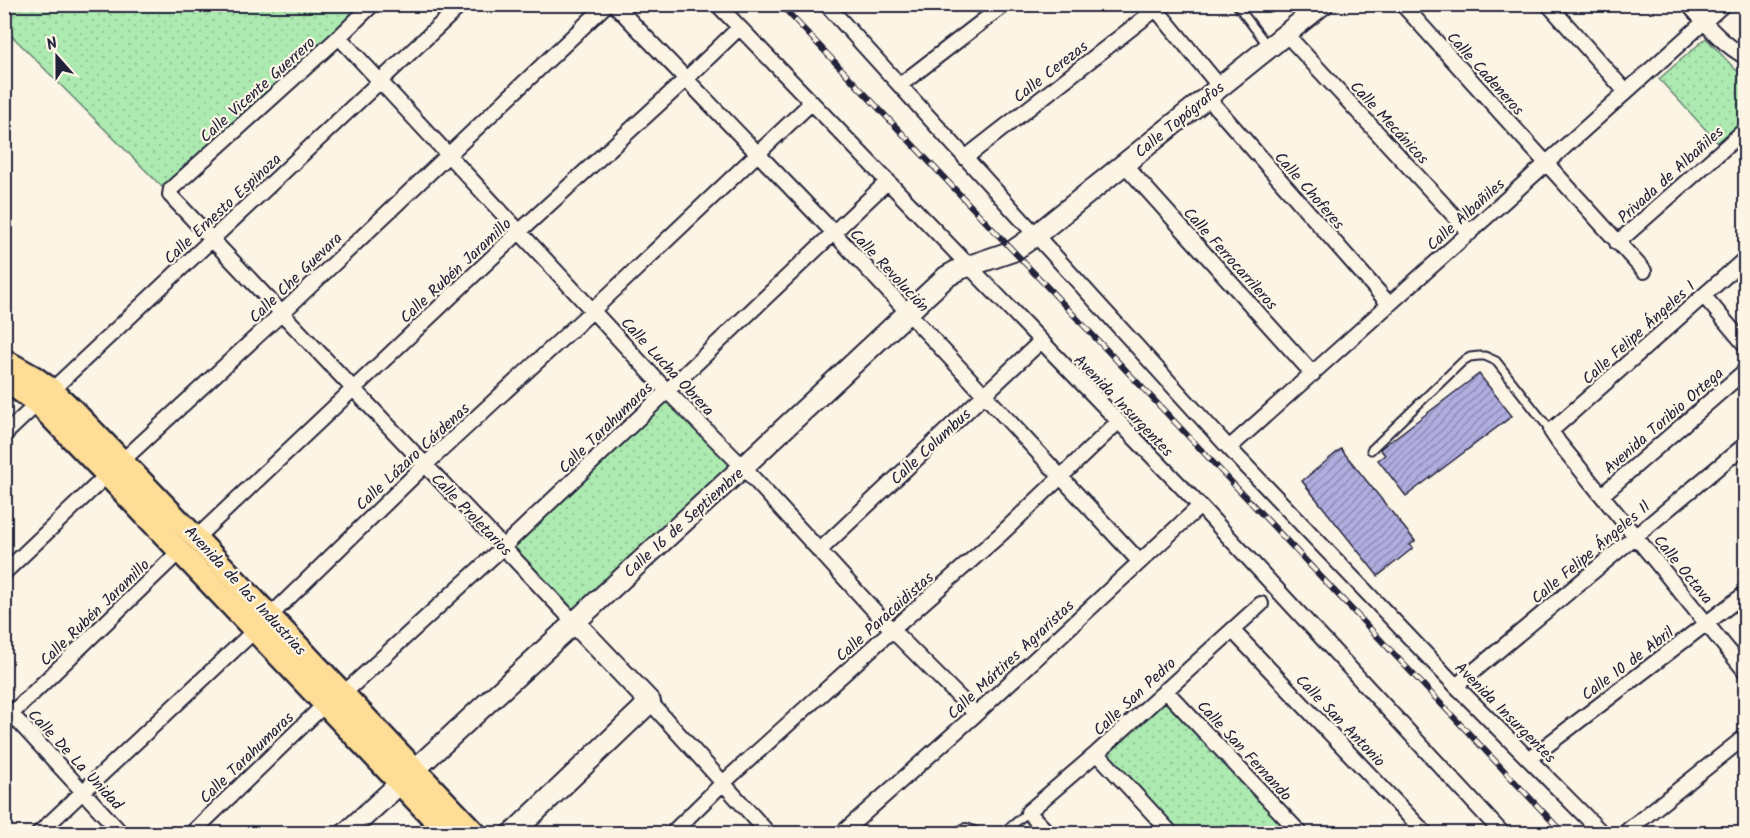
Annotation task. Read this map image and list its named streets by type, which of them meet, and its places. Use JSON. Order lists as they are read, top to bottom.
{
  "streets": {
    "main road": ["Avenida de las Industrias"],
    "street": [
      "Calle Cerezas",
      "Calle Cadeneros",
      "Calle Vicente Guerrero",
      "Calle Topógrafos",
      "Calle Mecánicos",
      "Privada de Albañiles",
      "Calle Choferes",
      "Calle Ernesto Espinoza",
      "Calle Albañiles",
      "Calle Ferrocarrileros",
      "Calle Rubén Jaramillo",
      "Calle Revolución",
      "Calle Che Guevara",
      "Calle Felipe Ángeles I",
      "Calle Lucha Obrera",
      "Avenida Insurgentes",
      "Avenida Toribio Ortega",
      "Calle Tarahumaras",
      "Calle Columbus",
      "Calle Lázaro Cárdenas",
      "Calle Proletarios",
      "Calle 16 de Septiembre",
      "Calle Felipe Ángeles Il",
      "Calle Octava",
      "Calle Paracaidistas",
      "Calle Mártires Agraristas",
      "Calle 10 de Abril",
      "Calle San Pedro",
      "Calle San Antonio",
      "Calle San Fernando",
      "Calle De La Unidad"
    ]
  },
  "crossings": [
    ["Calle Cerezas", "Calle Choferes"],
    ["Calle Cerezas", "Avenida Insurgentes"],
    ["Calle Cadeneros", "Privada de Albañiles"],
    ["Calle Cadeneros", "Calle Albañiles"],
    ["Calle Vicente Guerrero", "Calle Lucha Obrera"],
    ["Calle Vicente Guerrero", "Calle Proletarios"],
    ["Calle Topógrafos", "Calle Mecánicos"],
    ["Calle Topógrafos", "Calle Choferes"],
    ["Calle Topógrafos", "Calle Ferrocarrileros"],
    ["Calle Topógrafos", "Avenida Insurgentes"],
    ["Calle Topógrafos", "Calle 16 de Septiembre"],
    ["Calle Mecánicos", "Calle Albañiles"],
    ["Calle Choferes", "Calle Albañiles"],
    ["Calle Ernesto Espinoza", "Calle Lucha Obrera"],
    ["Calle Ernesto Espinoza", "Calle Proletarios"],
    ["Calle Ernesto Espinoza", "Avenida de las Industrias"],
    ["Calle Albañiles", "Calle Ferrocarrileros"],
    ["Calle Albañiles", "Avenida Insurgentes"],
    ["Calle Rubén Jaramillo", "Calle Revolución"],
    ["Calle Rubén Jaramillo", "Calle Lucha Obrera"],
    ["Calle Rubén Jaramillo", "Avenida Insurgentes"],
    ["Calle Rubén Jaramillo", "Calle Proletarios"],
    ["Calle Rubén Jaramillo", "Avenida de las Industrias"],
    ["Calle Rubén Jaramillo", "Calle De La Unidad"],
    ["Calle Revolución", "Calle Tarahumaras"],
    ["Calle Revolución", "Calle Columbus"],
    ["Calle Revolución", "Calle Lázaro Cárdenas"],
    ["Calle Revolución", "Calle 16 de Septiembre"],
    ["Calle Revolución", "Calle Paracaidistas"],
    ["Calle Revolución", "Calle Mártires Agraristas"],
    ["Calle Che Guevara", "Calle Lucha Obrera"],
    ["Calle Che Guevara", "Calle Proletarios"],
    ["Calle Che Guevara", "Avenida de las Industrias"],
    ["Calle Felipe Ángeles I", "Calle Octava"],
    ["Calle Lucha Obrera", "Calle Tarahumaras"],
    ["Calle Lucha Obrera", "Calle Columbus"],
    ["Calle Lucha Obrera", "Calle Lázaro Cárdenas"],
    ["Calle Lucha Obrera", "Calle 16 de Septiembre"],
    ["Calle Lucha Obrera", "Calle Paracaidistas"],
    ["Calle Lucha Obrera", "Calle Mártires Agraristas"],
    ["Avenida Insurgentes", "Calle Tarahumaras"],
    ["Avenida Insurgentes", "Calle Columbus"],
    ["Avenida Insurgentes", "Calle Lázaro Cárdenas"],
    ["Avenida Insurgentes", "Calle 16 de Septiembre"],
    ["Avenida Insurgentes", "Calle Felipe Ángeles Il"],
    ["Avenida Insurgentes", "Calle Paracaidistas"],
    ["Avenida Insurgentes", "Calle Mártires Agraristas"],
    ["Avenida Insurgentes", "Calle 10 de Abril"],
    ["Avenida Toribio Ortega", "Calle Octava"],
    ["Calle Tarahumaras", "Calle Proletarios"],
    ["Calle Tarahumaras", "Avenida de las Industrias"],
    ["Calle Lázaro Cárdenas", "Calle Proletarios"],
    ["Calle Lázaro Cárdenas", "Avenida de las Industrias"],
    ["Calle Lázaro Cárdenas", "Calle De La Unidad"],
    ["Calle Proletarios", "Calle 16 de Septiembre"],
    ["Calle Proletarios", "Calle Paracaidistas"],
    ["Calle 16 de Septiembre", "Avenida de las Industrias"],
    ["Calle Felipe Ángeles Il", "Calle Octava"],
    ["Calle Octava", "Calle 10 de Abril"],
    ["Calle San Pedro", "Calle San Antonio"],
    ["Calle San Pedro", "Calle San Fernando"]
  ],
  "north": "top"
}
